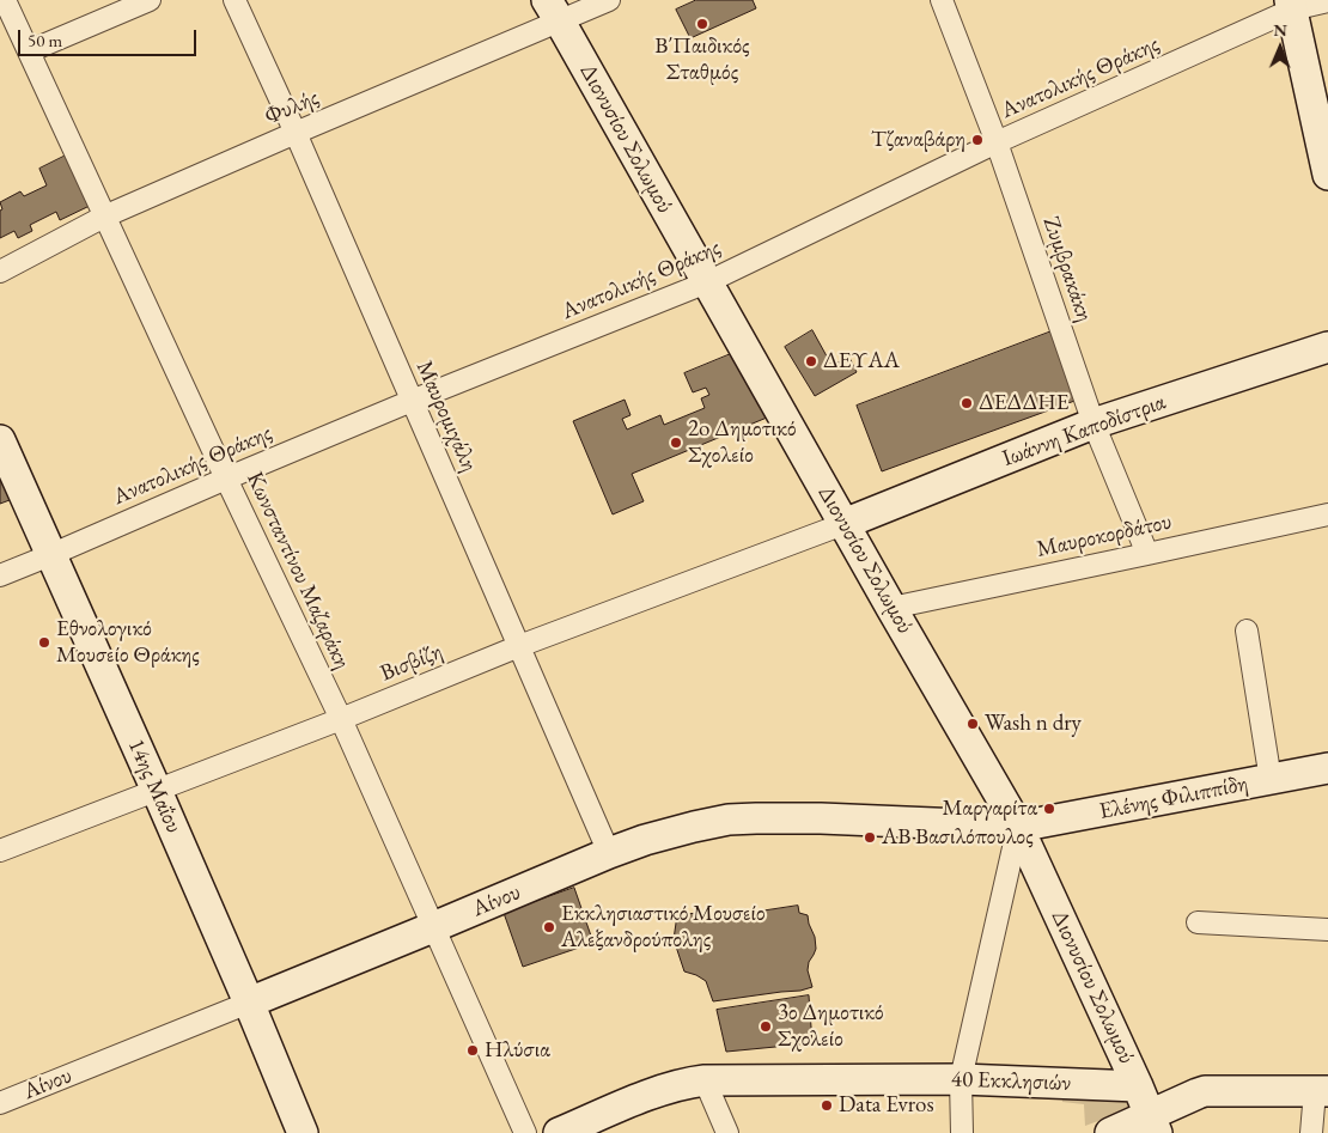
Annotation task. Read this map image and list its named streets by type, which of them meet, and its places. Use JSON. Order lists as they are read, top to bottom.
{
  "streets": {
    "street": [
      "Ανατολικής Θράκης",
      "Φυλής",
      "Διονυσίου Σολωμού",
      "Ζυμβρακάκη",
      "Μαυρομιχάλη",
      "Ιωάννη Καποδίστρια",
      "Μαυροκορδάτου",
      "Κωνσταντίνου Μαζαράκη",
      "Βισβίζη",
      "14ης Μαΐου",
      "Ελένης Φιλιππίδη",
      "Αίνου",
      "40 Εκκλησιών"
    ]
  },
  "crossings": [
    ["Ανατολικής Θράκης", "Διονυσίου Σολωμού"],
    ["Ανατολικής Θράκης", "Ζυμβρακάκη"],
    ["Ανατολικής Θράκης", "Μαυρομιχάλη"],
    ["Ανατολικής Θράκης", "Κωνσταντίνου Μαζαράκη"],
    ["Ανατολικής Θράκης", "14ης Μαΐου"],
    ["Φυλής", "Διονυσίου Σολωμού"],
    ["Φυλής", "Μαυρομιχάλη"],
    ["Φυλής", "Κωνσταντίνου Μαζαράκη"],
    ["Διονυσίου Σολωμού", "Ιωάννη Καποδίστρια"],
    ["Διονυσίου Σολωμού", "Μαυροκορδάτου"],
    ["Διονυσίου Σολωμού", "Βισβίζη"],
    ["Διονυσίου Σολωμού", "Ελένης Φιλιππίδη"],
    ["Διονυσίου Σολωμού", "Αίνου"],
    ["Διονυσίου Σολωμού", "40 Εκκλησιών"],
    ["Ζυμβρακάκη", "Ιωάννη Καποδίστρια"],
    ["Ζυμβρακάκη", "Μαυροκορδάτου"],
    ["Μαυρομιχάλη", "Βισβίζη"],
    ["Μαυρομιχάλη", "Αίνου"],
    ["Ιωάννη Καποδίστρια", "Βισβίζη"],
    ["Κωνσταντίνου Μαζαράκη", "Βισβίζη"],
    ["Κωνσταντίνου Μαζαράκη", "Αίνου"],
    ["Βισβίζη", "14ης Μαΐου"],
    ["14ης Μαΐου", "Αίνου"],
    ["Ελένης Φιλιππίδη", "Αίνου"]
  ],
  "places": [
    "Β΄Παιδικός Σταθμός",
    "Τζαναβάρη",
    "ΔΕΥΑΑ",
    "ΔΕΔΔΗΕ",
    "2o Δημοτικό Σχολείο",
    "Εθνολογικό Μουσείο Θράκης",
    "Wash n dry",
    "Μαργαρίτα",
    "ΑΒ Βασιλόπουλος",
    "Εκκλησιαστικό Μουσείο Αλεξανδρούπολης",
    "3ο Δημοτικό Σχολείο",
    "Ηλύσια",
    "Data Evros"
  ],
  "scale_bar": "50 m",
  "north": "top"
}
